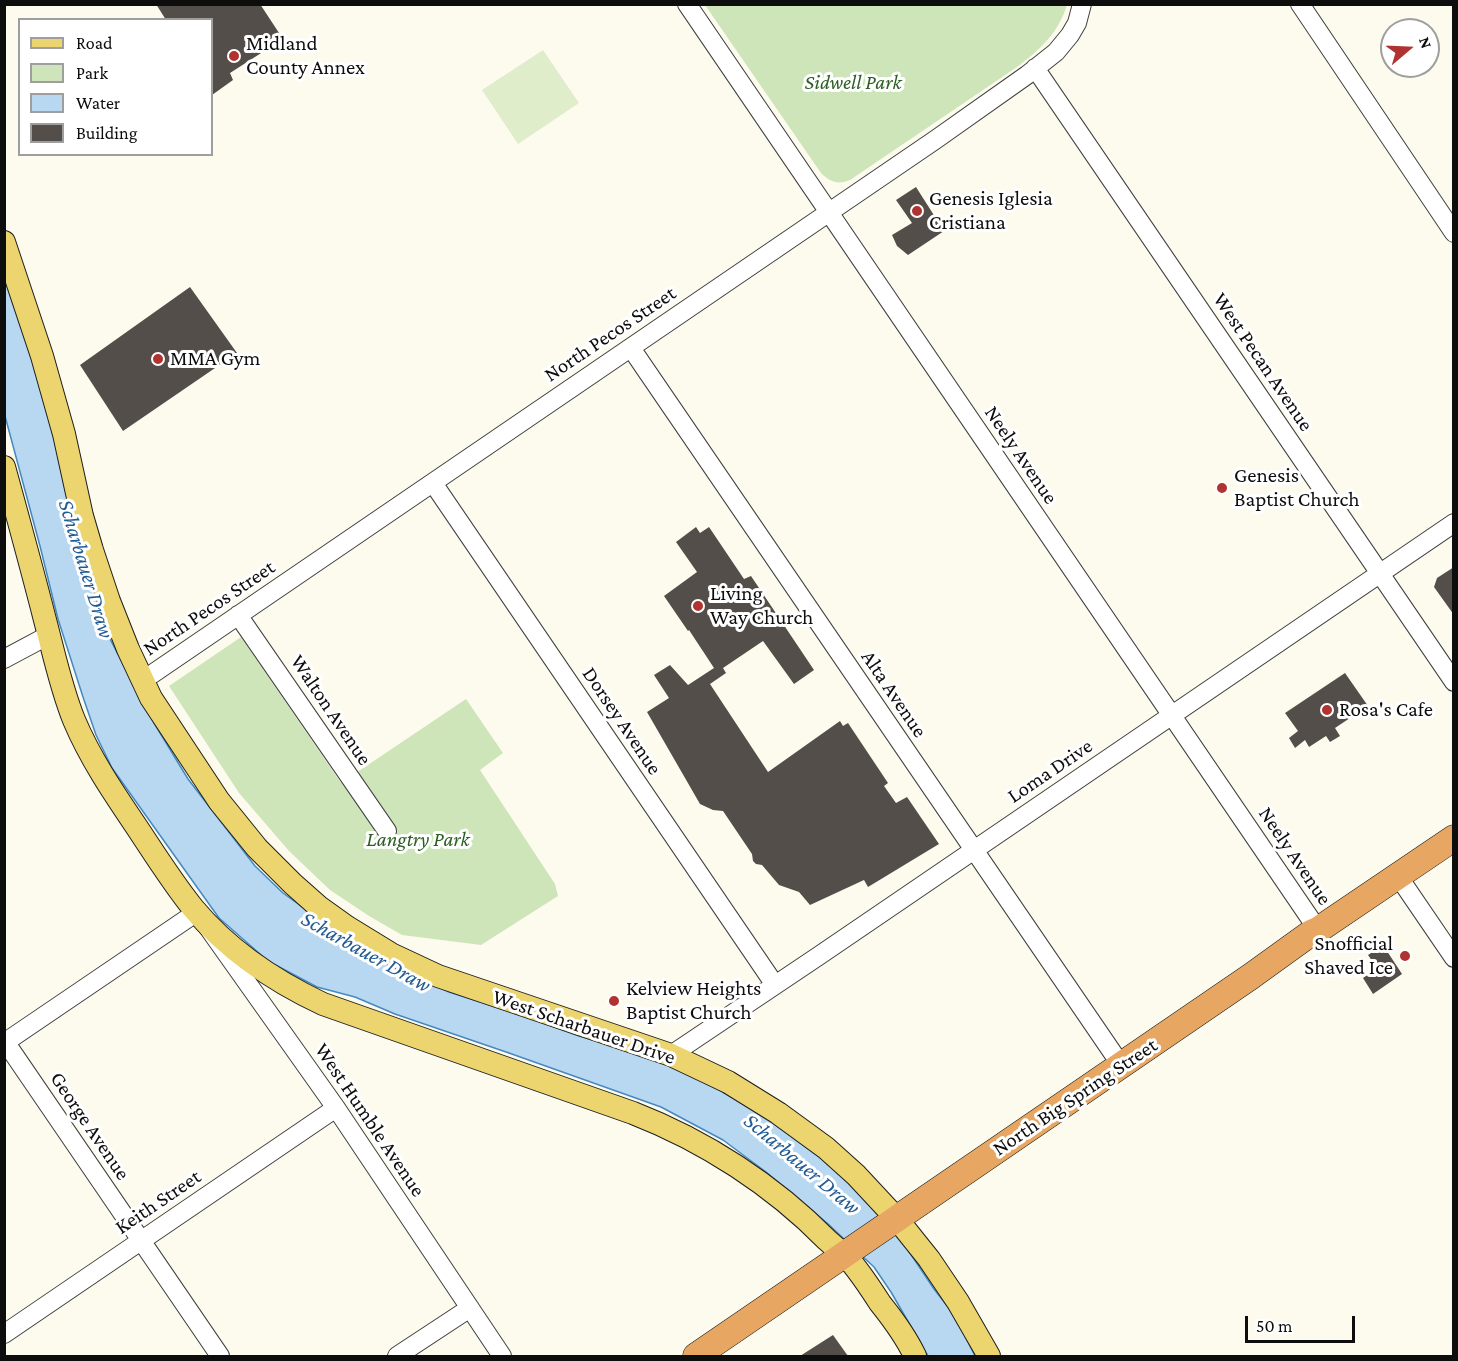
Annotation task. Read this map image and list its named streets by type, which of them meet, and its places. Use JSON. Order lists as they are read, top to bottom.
{
  "streets": {
    "highway": ["North Big Spring Street"],
    "main road": ["West Scharbauer Drive"],
    "street": [
      "North Pecos Street",
      "West Pecan Avenue",
      "Neely Avenue",
      "Alta Avenue",
      "Walton Avenue",
      "Dorsey Avenue",
      "Loma Drive",
      "West Humble Avenue",
      "George Avenue",
      "Keith Street"
    ]
  },
  "crossings": [
    ["North Pecos Street", "West Pecan Avenue"],
    ["North Pecos Street", "Neely Avenue"],
    ["North Pecos Street", "Alta Avenue"],
    ["North Pecos Street", "Walton Avenue"],
    ["North Pecos Street", "Dorsey Avenue"],
    ["North Pecos Street", "West Scharbauer Drive"],
    ["West Pecan Avenue", "Loma Drive"],
    ["Neely Avenue", "Loma Drive"],
    ["Neely Avenue", "North Big Spring Street"],
    ["Alta Avenue", "Loma Drive"],
    ["Alta Avenue", "North Big Spring Street"],
    ["Dorsey Avenue", "Loma Drive"],
    ["Loma Drive", "West Scharbauer Drive"],
    ["West Scharbauer Drive", "North Big Spring Street"],
    ["West Humble Avenue", "Keith Street"],
    ["George Avenue", "Keith Street"]
  ],
  "water": ["Scharbauer Draw"],
  "parks": ["Sidwell Park", "Langtry Park"],
  "places": [
    "Midland County Annex",
    "Genesis Iglesia Cristiana",
    "MMA Gym",
    "Genesis Baptist Church",
    "Living Way Church",
    "Rosa's Cafe",
    "Snofficial Shaved Ice",
    "Kelview Heights Baptist Church"
  ],
  "legend": [
    "Road",
    "Park",
    "Water",
    "Building"
  ],
  "scale_bar": "50 m",
  "north": "right"
}
